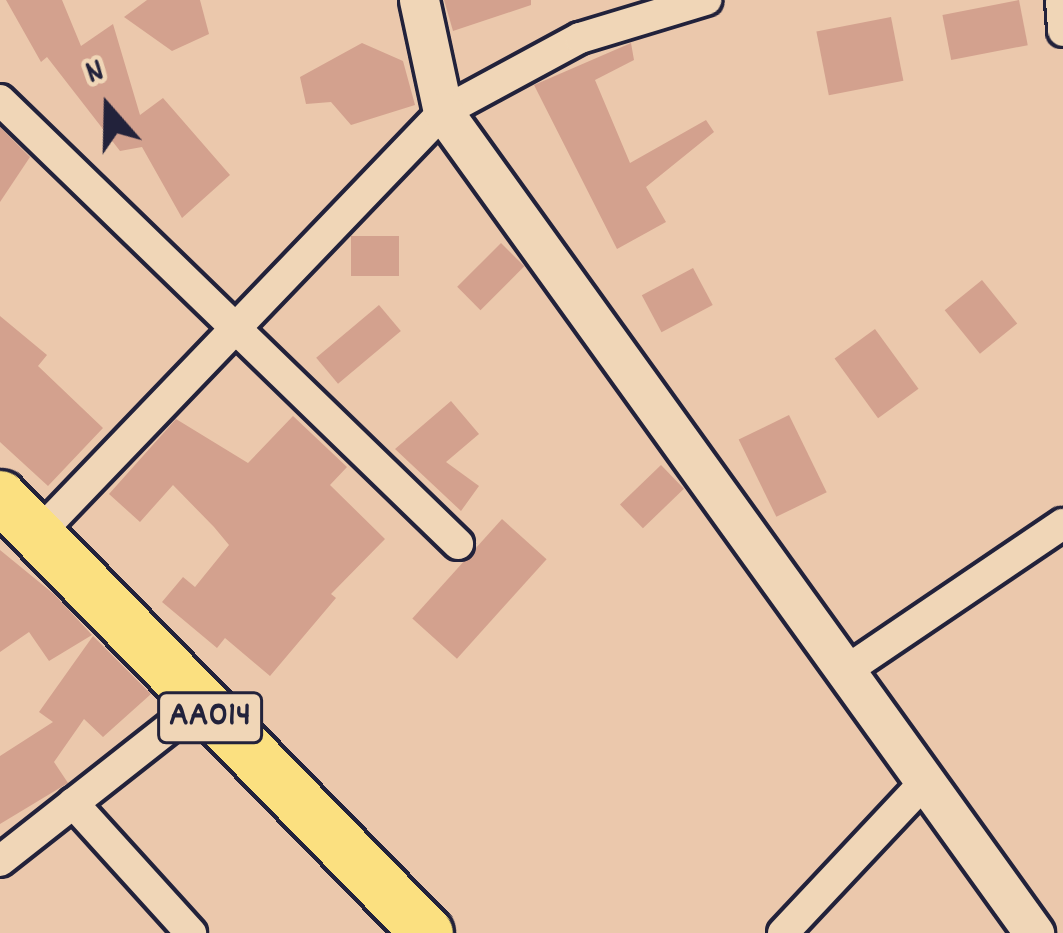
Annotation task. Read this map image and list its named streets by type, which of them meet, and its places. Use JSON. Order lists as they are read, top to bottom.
{
  "streets": {
    "highway": ["AA014"]
  },
  "north": "top"
}
